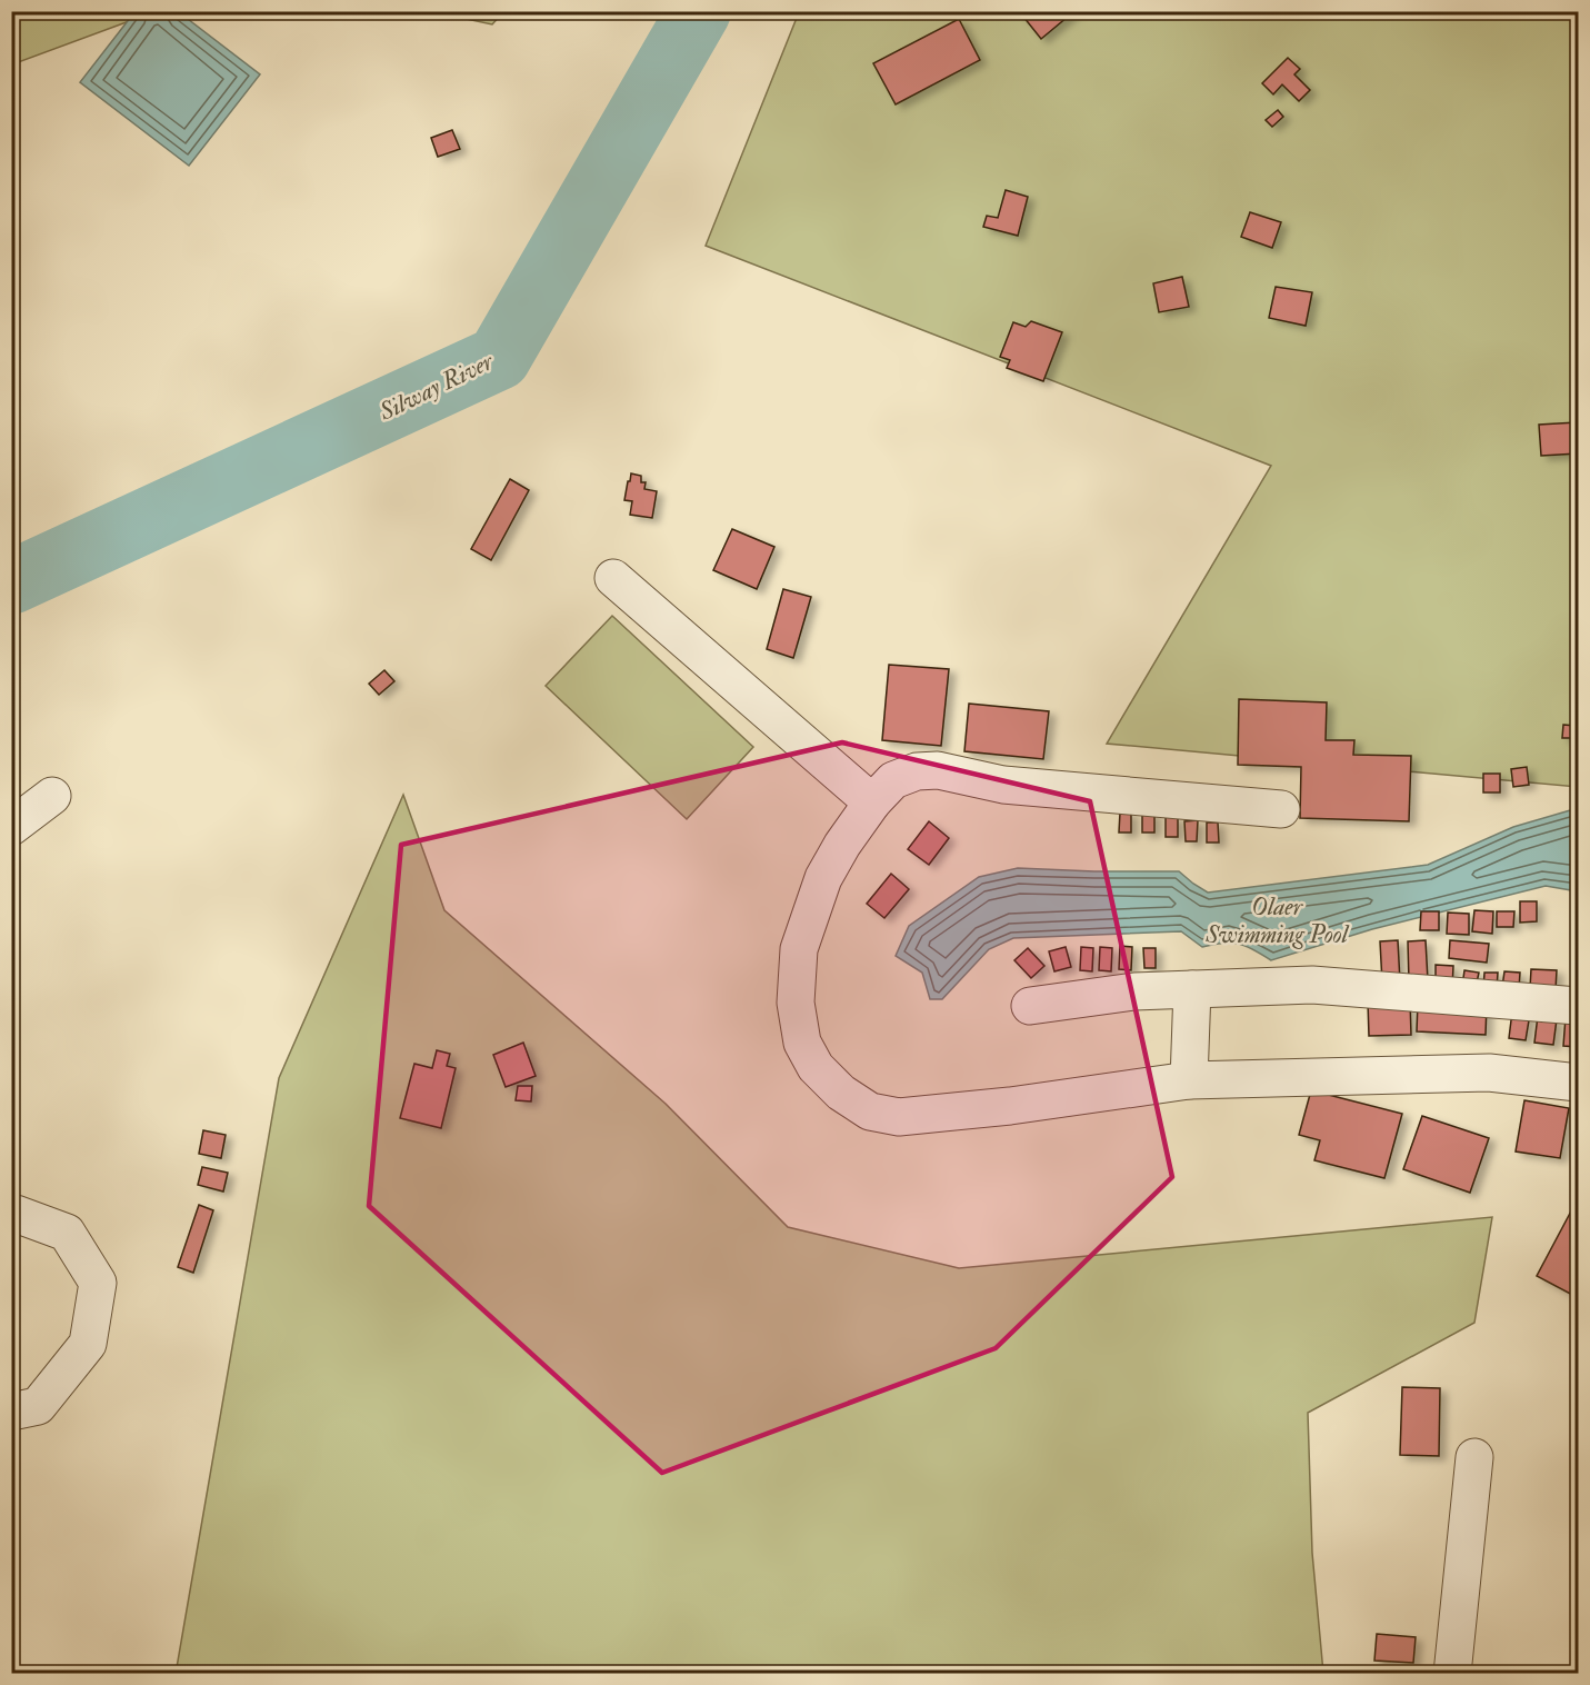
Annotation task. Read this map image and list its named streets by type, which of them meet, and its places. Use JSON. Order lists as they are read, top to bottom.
{
  "water": ["Silway River", "Olaer Swimming Pool"]
}
